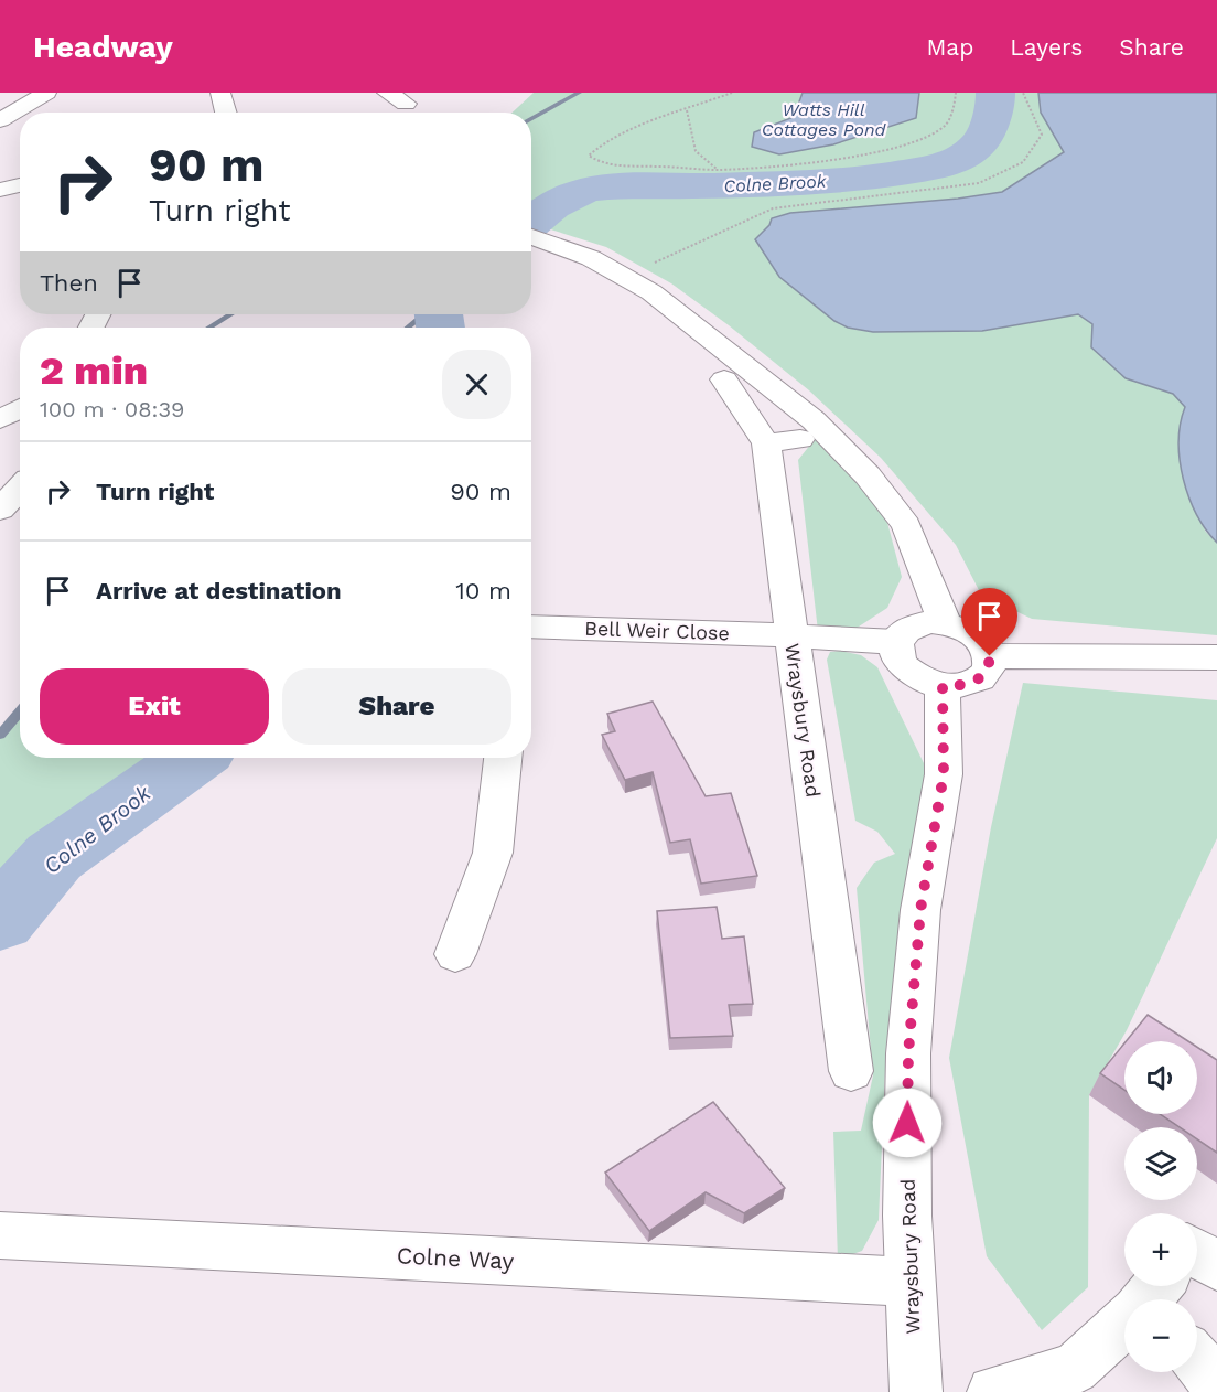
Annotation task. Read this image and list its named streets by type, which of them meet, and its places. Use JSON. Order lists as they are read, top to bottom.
{
  "streets": {
    "street": ["Bell Weir Close", "Wraysbury Road", "Colne Way"]
  },
  "crossings": [
    ["Bell Weir Close", "Wraysbury Road"],
    ["Wraysbury Road", "Colne Way"]
  ],
  "water": ["Watts Hill Cottages Pond", "Colne Brook"],
  "page": {
    "header": "Headway",
    "nav": ["Map", "Layers", "Share"],
    "turn": ["90 m", "Turn right"],
    "then": "Then",
    "heading": ["2 min", "100 m · 08:39"],
    "list": [
      {
        "name": "Turn right",
        "value": "90 m"
      },
      {
        "name": "Arrive at destination",
        "value": "10 m"
      }
    ],
    "buttons": ["Exit", "Share"],
    "map_buttons": ["+", "−"]
  }
}
